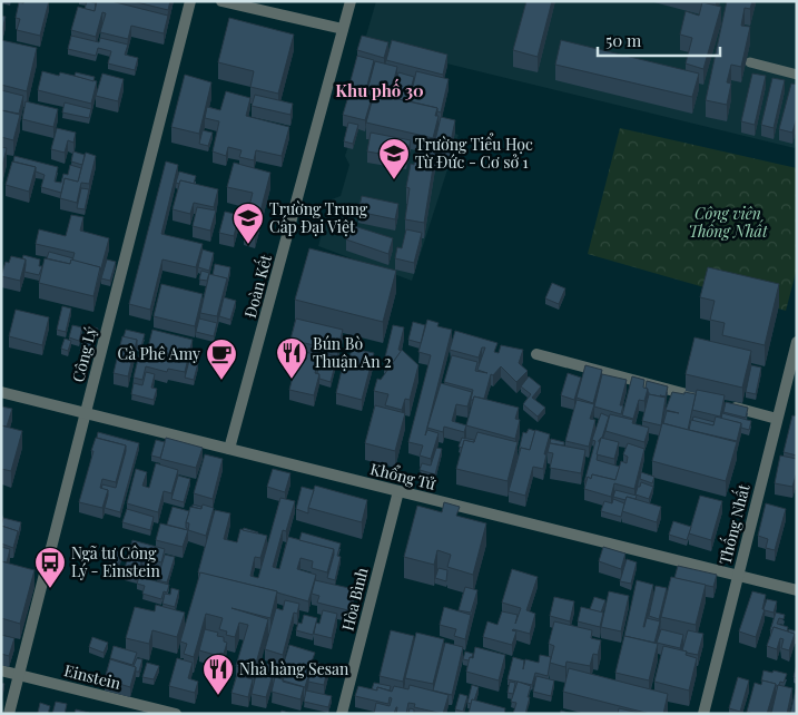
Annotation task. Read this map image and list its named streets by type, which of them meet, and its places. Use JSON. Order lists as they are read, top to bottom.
{
  "streets": {
    "street": [
      "Đoàn Kết",
      "Công Lý",
      "Khổng Tử",
      "Thống Nhất",
      "Hòa Bình",
      "Einstein"
    ]
  },
  "crossings": [
    ["Đoàn Kết", "Khổng Tử"],
    ["Công Lý", "Khổng Tử"],
    ["Công Lý", "Einstein"],
    ["Khổng Tử", "Thống Nhất"],
    ["Khổng Tử", "Hòa Bình"]
  ],
  "districts": ["Khu phố 30"],
  "parks": ["Công viên Thống Nhất"],
  "places": {
    "school or university": ["Trường Tiểu Học Từ Đức - Cơ sở 1", "Trường Trung Cấp Đại Việt"],
    "restaurant": ["Bún Bò Thuận An 2", "Nhà hàng Sesan"],
    "cafe": ["Cà Phê Amy"],
    "bus stop": ["Ngã tư Công Lý - Einstein"]
  },
  "scale_bar": "50 m"
}
